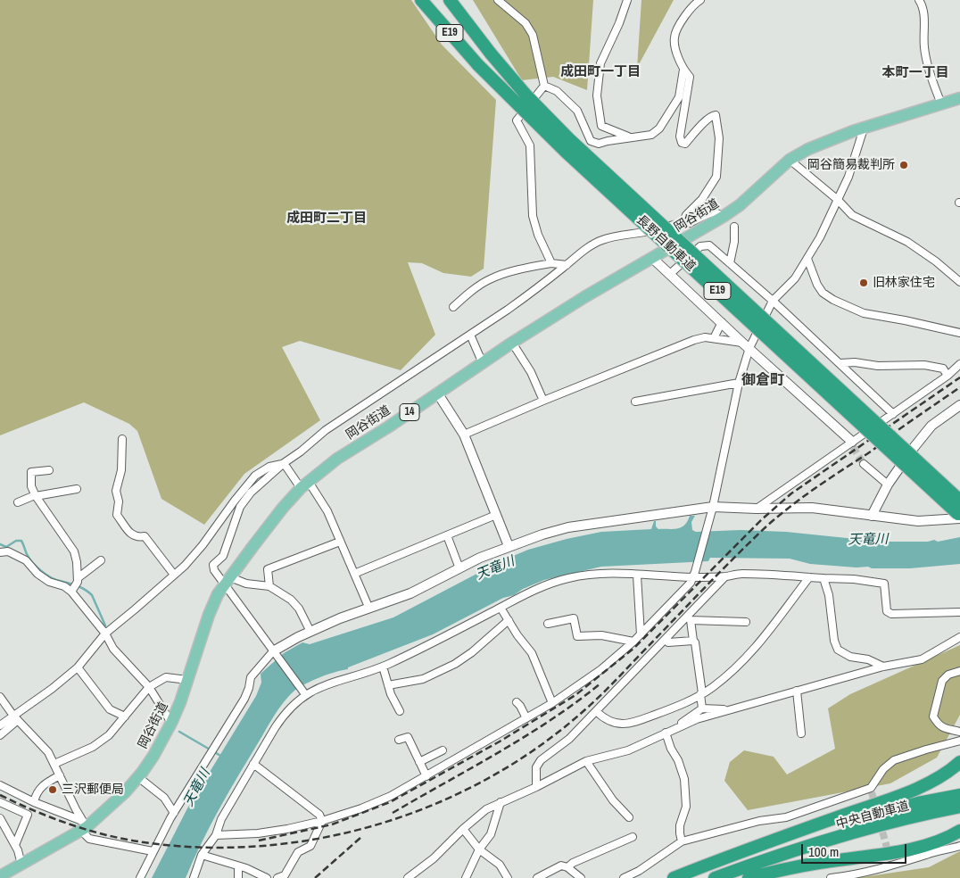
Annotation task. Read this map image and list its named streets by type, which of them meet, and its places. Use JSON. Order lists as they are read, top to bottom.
{
  "streets": {
    "highway": ["E19", "長野自動車道", "中央自動車道"],
    "main road": ["岡谷街道", "14"]
  },
  "districts": [
    "成田町一丁目",
    "本町一丁目",
    "成田町二丁目",
    "御倉町"
  ],
  "water": ["天竜川"],
  "places": ["岡谷簡易裁判所", "旧林家住宅", "三沢郵便局"],
  "scale_bar": "100 m"
}
